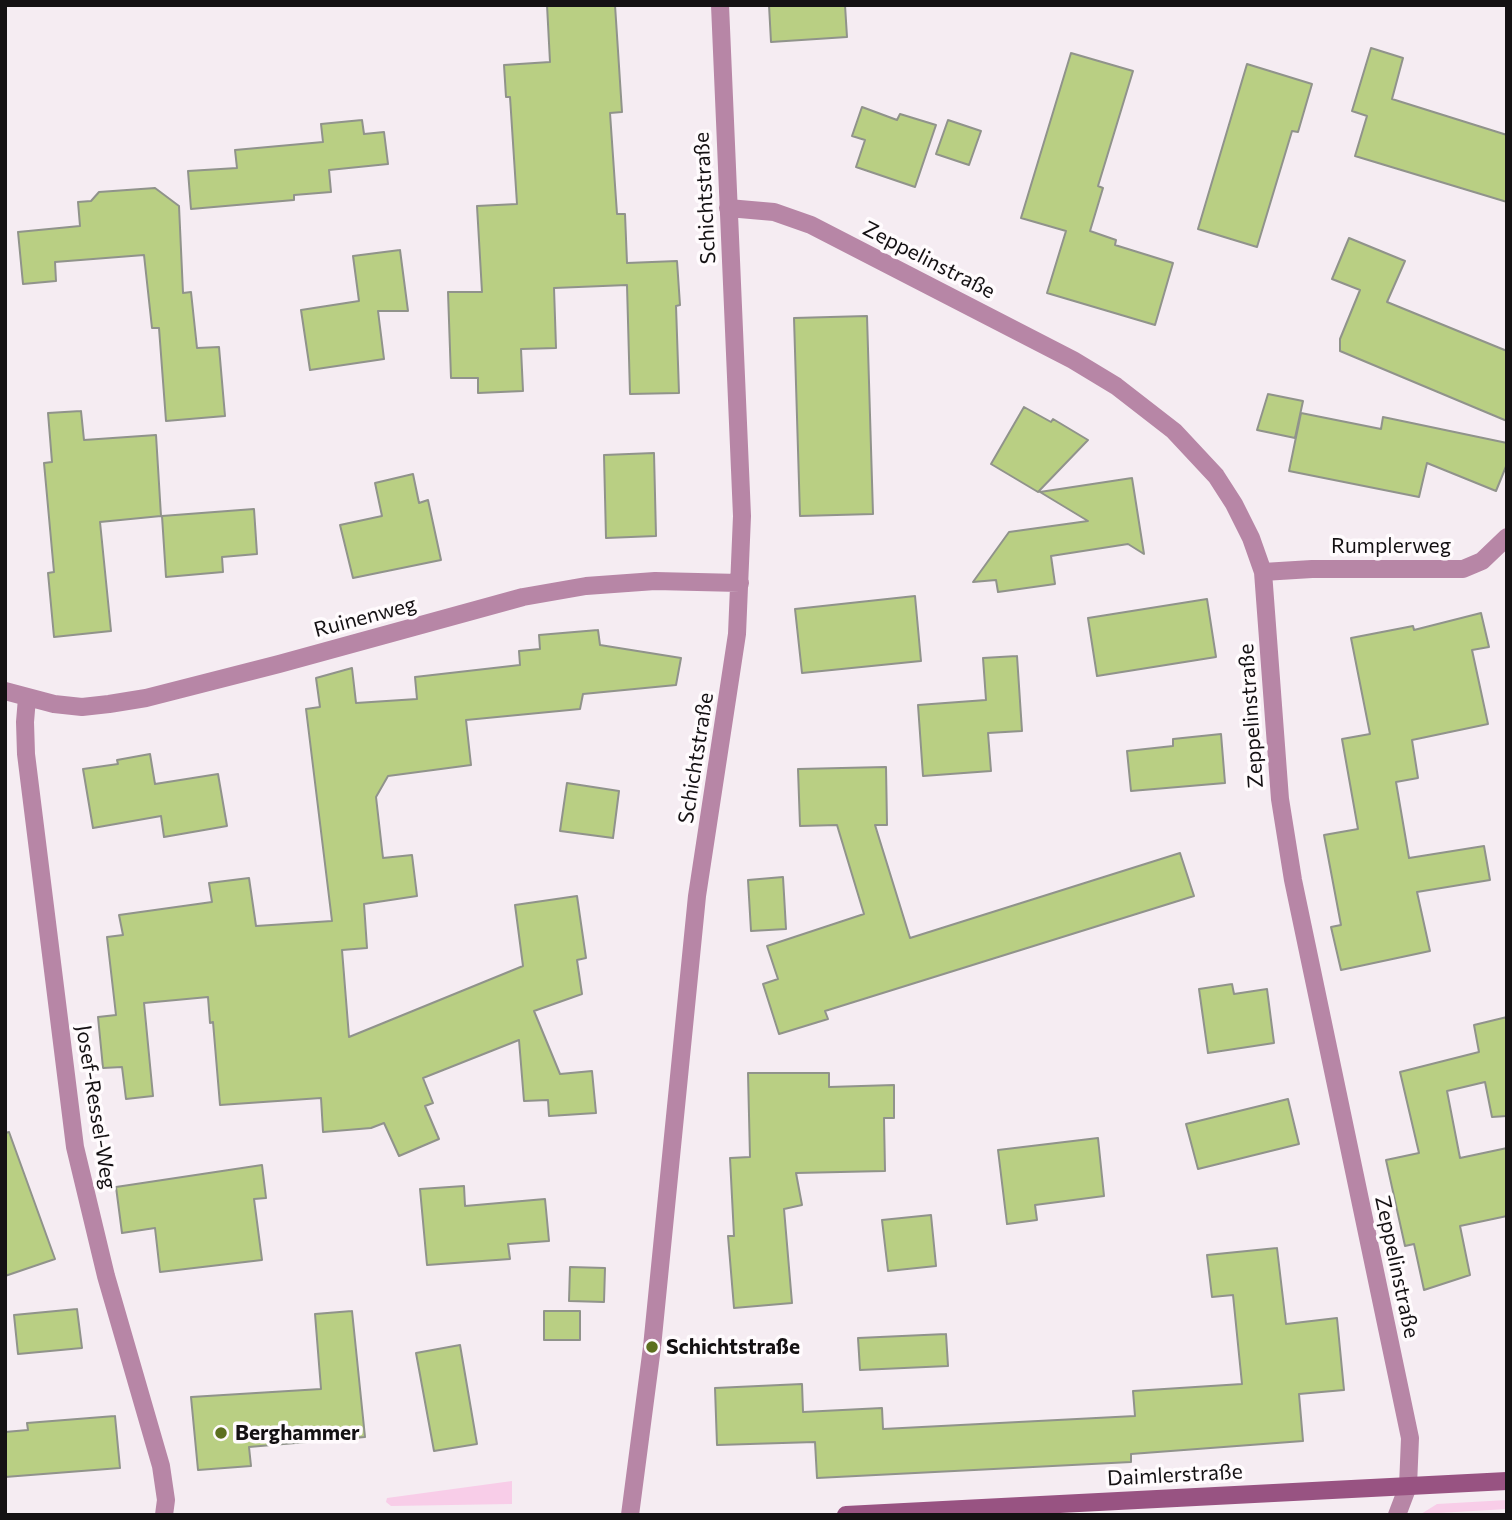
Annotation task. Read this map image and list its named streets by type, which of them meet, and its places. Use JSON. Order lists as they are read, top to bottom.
{
  "streets": {
    "street": [
      "Schichtstraße",
      "Zeppelinstraße",
      "Rumplerweg",
      "Ruinenweg",
      "Josef-Ressel-Weg",
      "Daimlerstraße"
    ]
  },
  "crossings": [
    ["Schichtstraße", "Zeppelinstraße"],
    ["Schichtstraße", "Ruinenweg"],
    ["Zeppelinstraße", "Rumplerweg"],
    ["Zeppelinstraße", "Daimlerstraße"],
    ["Ruinenweg", "Josef-Ressel-Weg"]
  ],
  "places": ["Schichtstraße", "Berghammer"]
}
